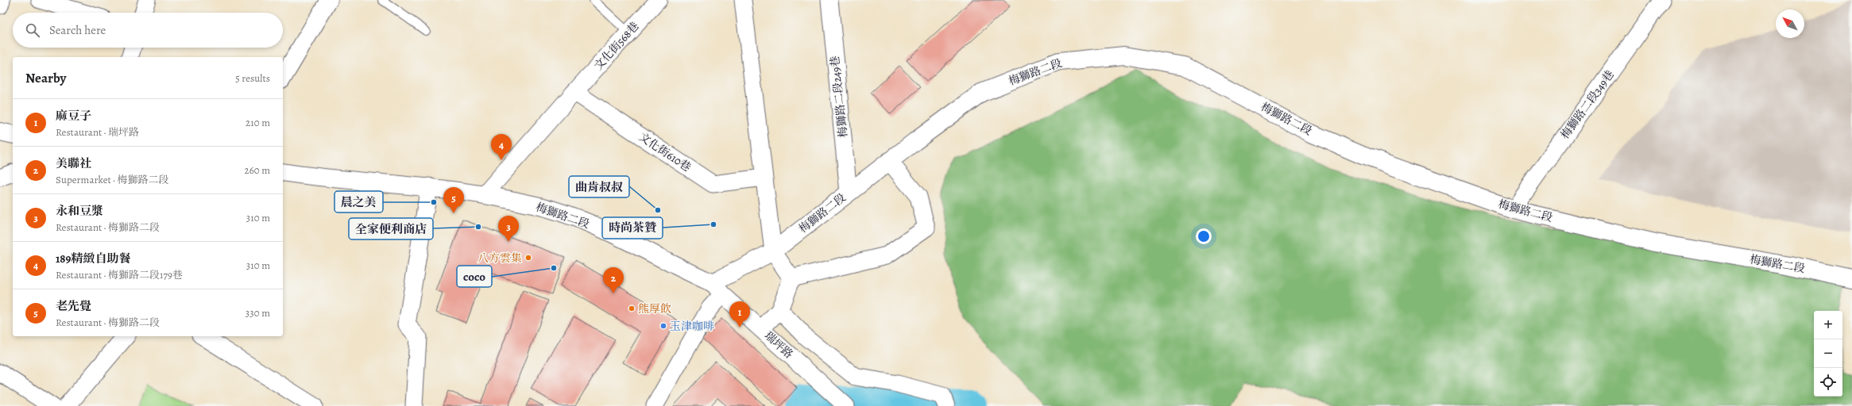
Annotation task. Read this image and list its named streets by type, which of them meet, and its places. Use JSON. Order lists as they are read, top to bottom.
{
  "streets": {
    "street": [
      "文化街568巷",
      "梅獅路二段",
      "梅獅路二段249巷",
      "梅獅路二段349巷",
      "文化街610巷",
      "瑞坪路"
    ]
  },
  "crossings": [
    ["文化街568巷", "梅獅路二段"],
    ["文化街568巷", "文化街610巷"],
    ["梅獅路二段", "梅獅路二段249巷"],
    ["梅獅路二段", "梅獅路二段349巷"],
    ["梅獅路二段", "瑞坪路"]
  ],
  "places": [
    "晨之美",
    "曲肯叔叔",
    "時尚茶贊",
    "全家便利商店",
    "八方雲集",
    "coco",
    "熊厚飲",
    "玉津咖啡"
  ],
  "north": "top left",
  "page": {
    "search": "Search here",
    "heading": ["Nearby", "5 results"],
    "list": [
      {
        "mark": "1",
        "name": "麻豆子",
        "note": "Restaurant · 瑞坪路",
        "value": "210 m"
      },
      {
        "mark": "2",
        "name": "美聯社",
        "note": "Supermarket · 梅獅路二段",
        "value": "260 m"
      },
      {
        "mark": "3",
        "name": "永和豆漿",
        "note": "Restaurant · 梅獅路二段",
        "value": "310 m"
      },
      {
        "mark": "4",
        "name": "189精緻自助餐",
        "note": "Restaurant · 梅獅路二段179巷",
        "value": "310 m"
      },
      {
        "mark": "5",
        "name": "老先覺",
        "note": "Restaurant · 梅獅路二段",
        "value": "330 m"
      }
    ],
    "pins": [
      "4",
      "5",
      "3",
      "2",
      "1"
    ],
    "map_buttons": ["+", "−"]
  }
}
